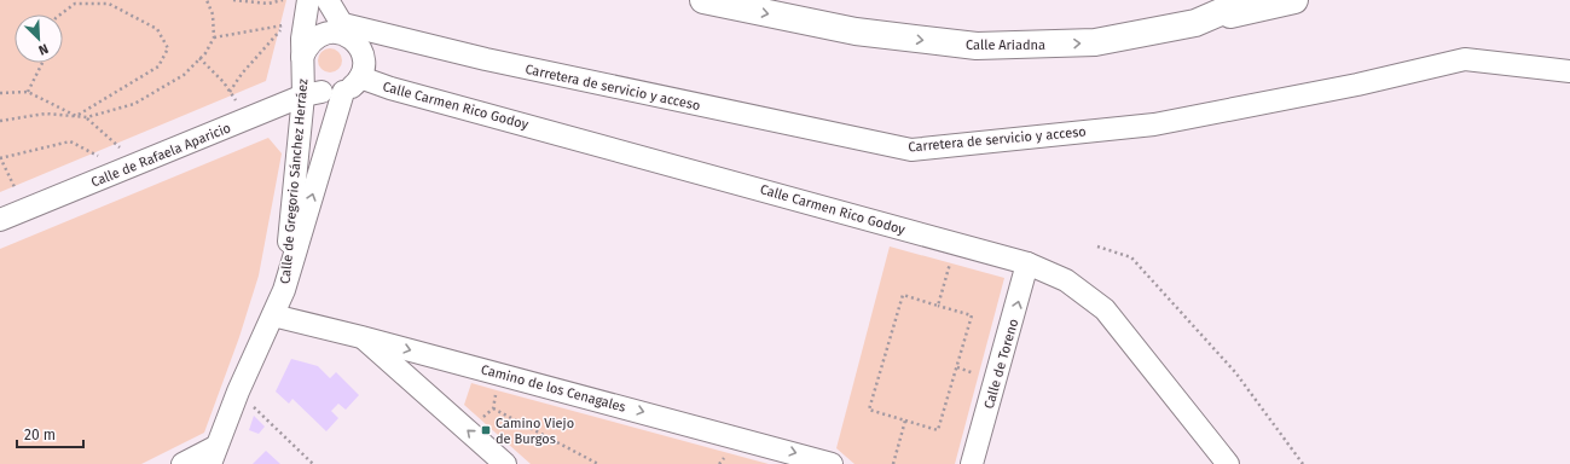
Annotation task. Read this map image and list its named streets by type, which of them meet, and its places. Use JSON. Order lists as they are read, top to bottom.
{
  "streets": {
    "highway": ["Calle Ariadna"],
    "street": [
      "Carretera de servicio y acceso",
      "Calle Carmen Rico Godoy",
      "Calle de Rafaela Aparicio",
      "Calle de Gregorio Sánchez Herráez",
      "Calle de Toreno",
      "Camino de los Cenagales"
    ]
  },
  "crossings": [
    ["Carretera de servicio y acceso", "Calle Carmen Rico Godoy"],
    ["Carretera de servicio y acceso", "Calle de Rafaela Aparicio"],
    ["Carretera de servicio y acceso", "Calle de Gregorio Sánchez Herráez"],
    ["Calle Carmen Rico Godoy", "Calle de Rafaela Aparicio"],
    ["Calle Carmen Rico Godoy", "Calle de Gregorio Sánchez Herráez"],
    ["Calle Carmen Rico Godoy", "Calle de Toreno"],
    ["Calle de Rafaela Aparicio", "Calle de Gregorio Sánchez Herráez"],
    ["Calle de Gregorio Sánchez Herráez", "Camino de los Cenagales"]
  ],
  "one_way": ["Calle Ariadna", "Calle de Toreno", "Camino de los Cenagales"],
  "places": {
    "transit": ["Camino Viejo de Burgos"]
  },
  "scale_bar": "20 m",
  "north": "bottom right"
}
